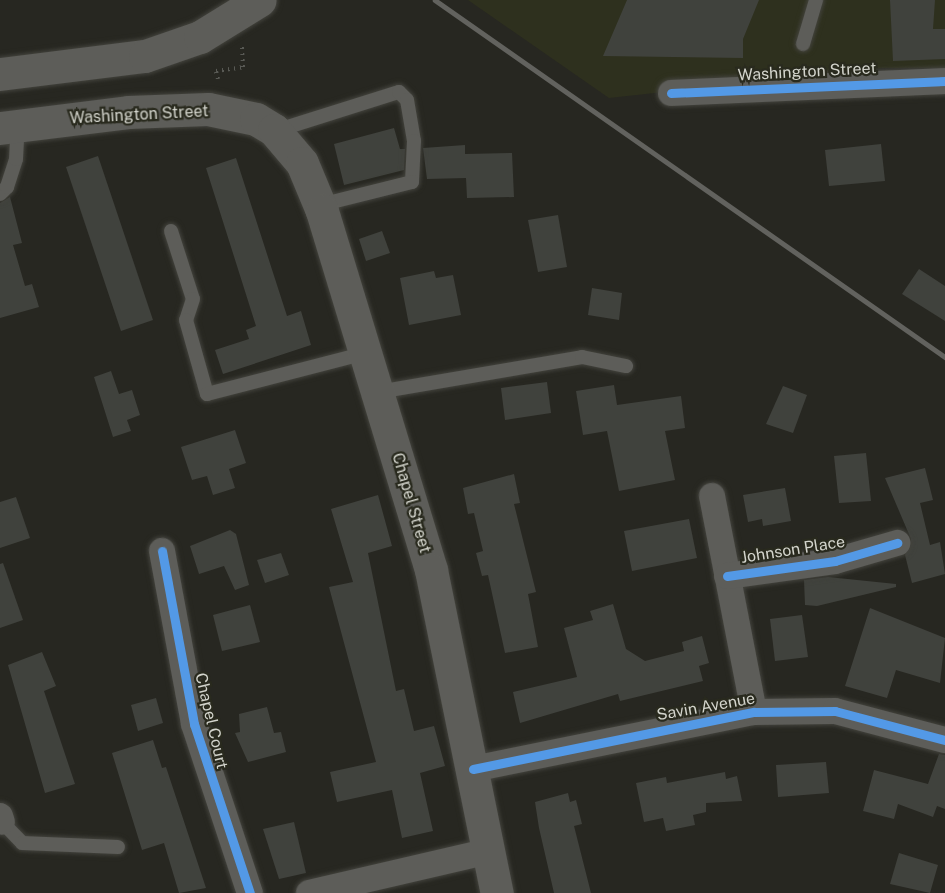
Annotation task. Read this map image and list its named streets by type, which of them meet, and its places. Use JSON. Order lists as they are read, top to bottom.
{
  "streets": {
    "main road": ["Washington Street", "Chapel Street"],
    "street": ["Johnson Place", "Savin Avenue", "Chapel Court"]
  },
  "crossings": [
    ["Washington Street", "Chapel Street"],
    ["Chapel Street", "Savin Avenue"]
  ]
}
